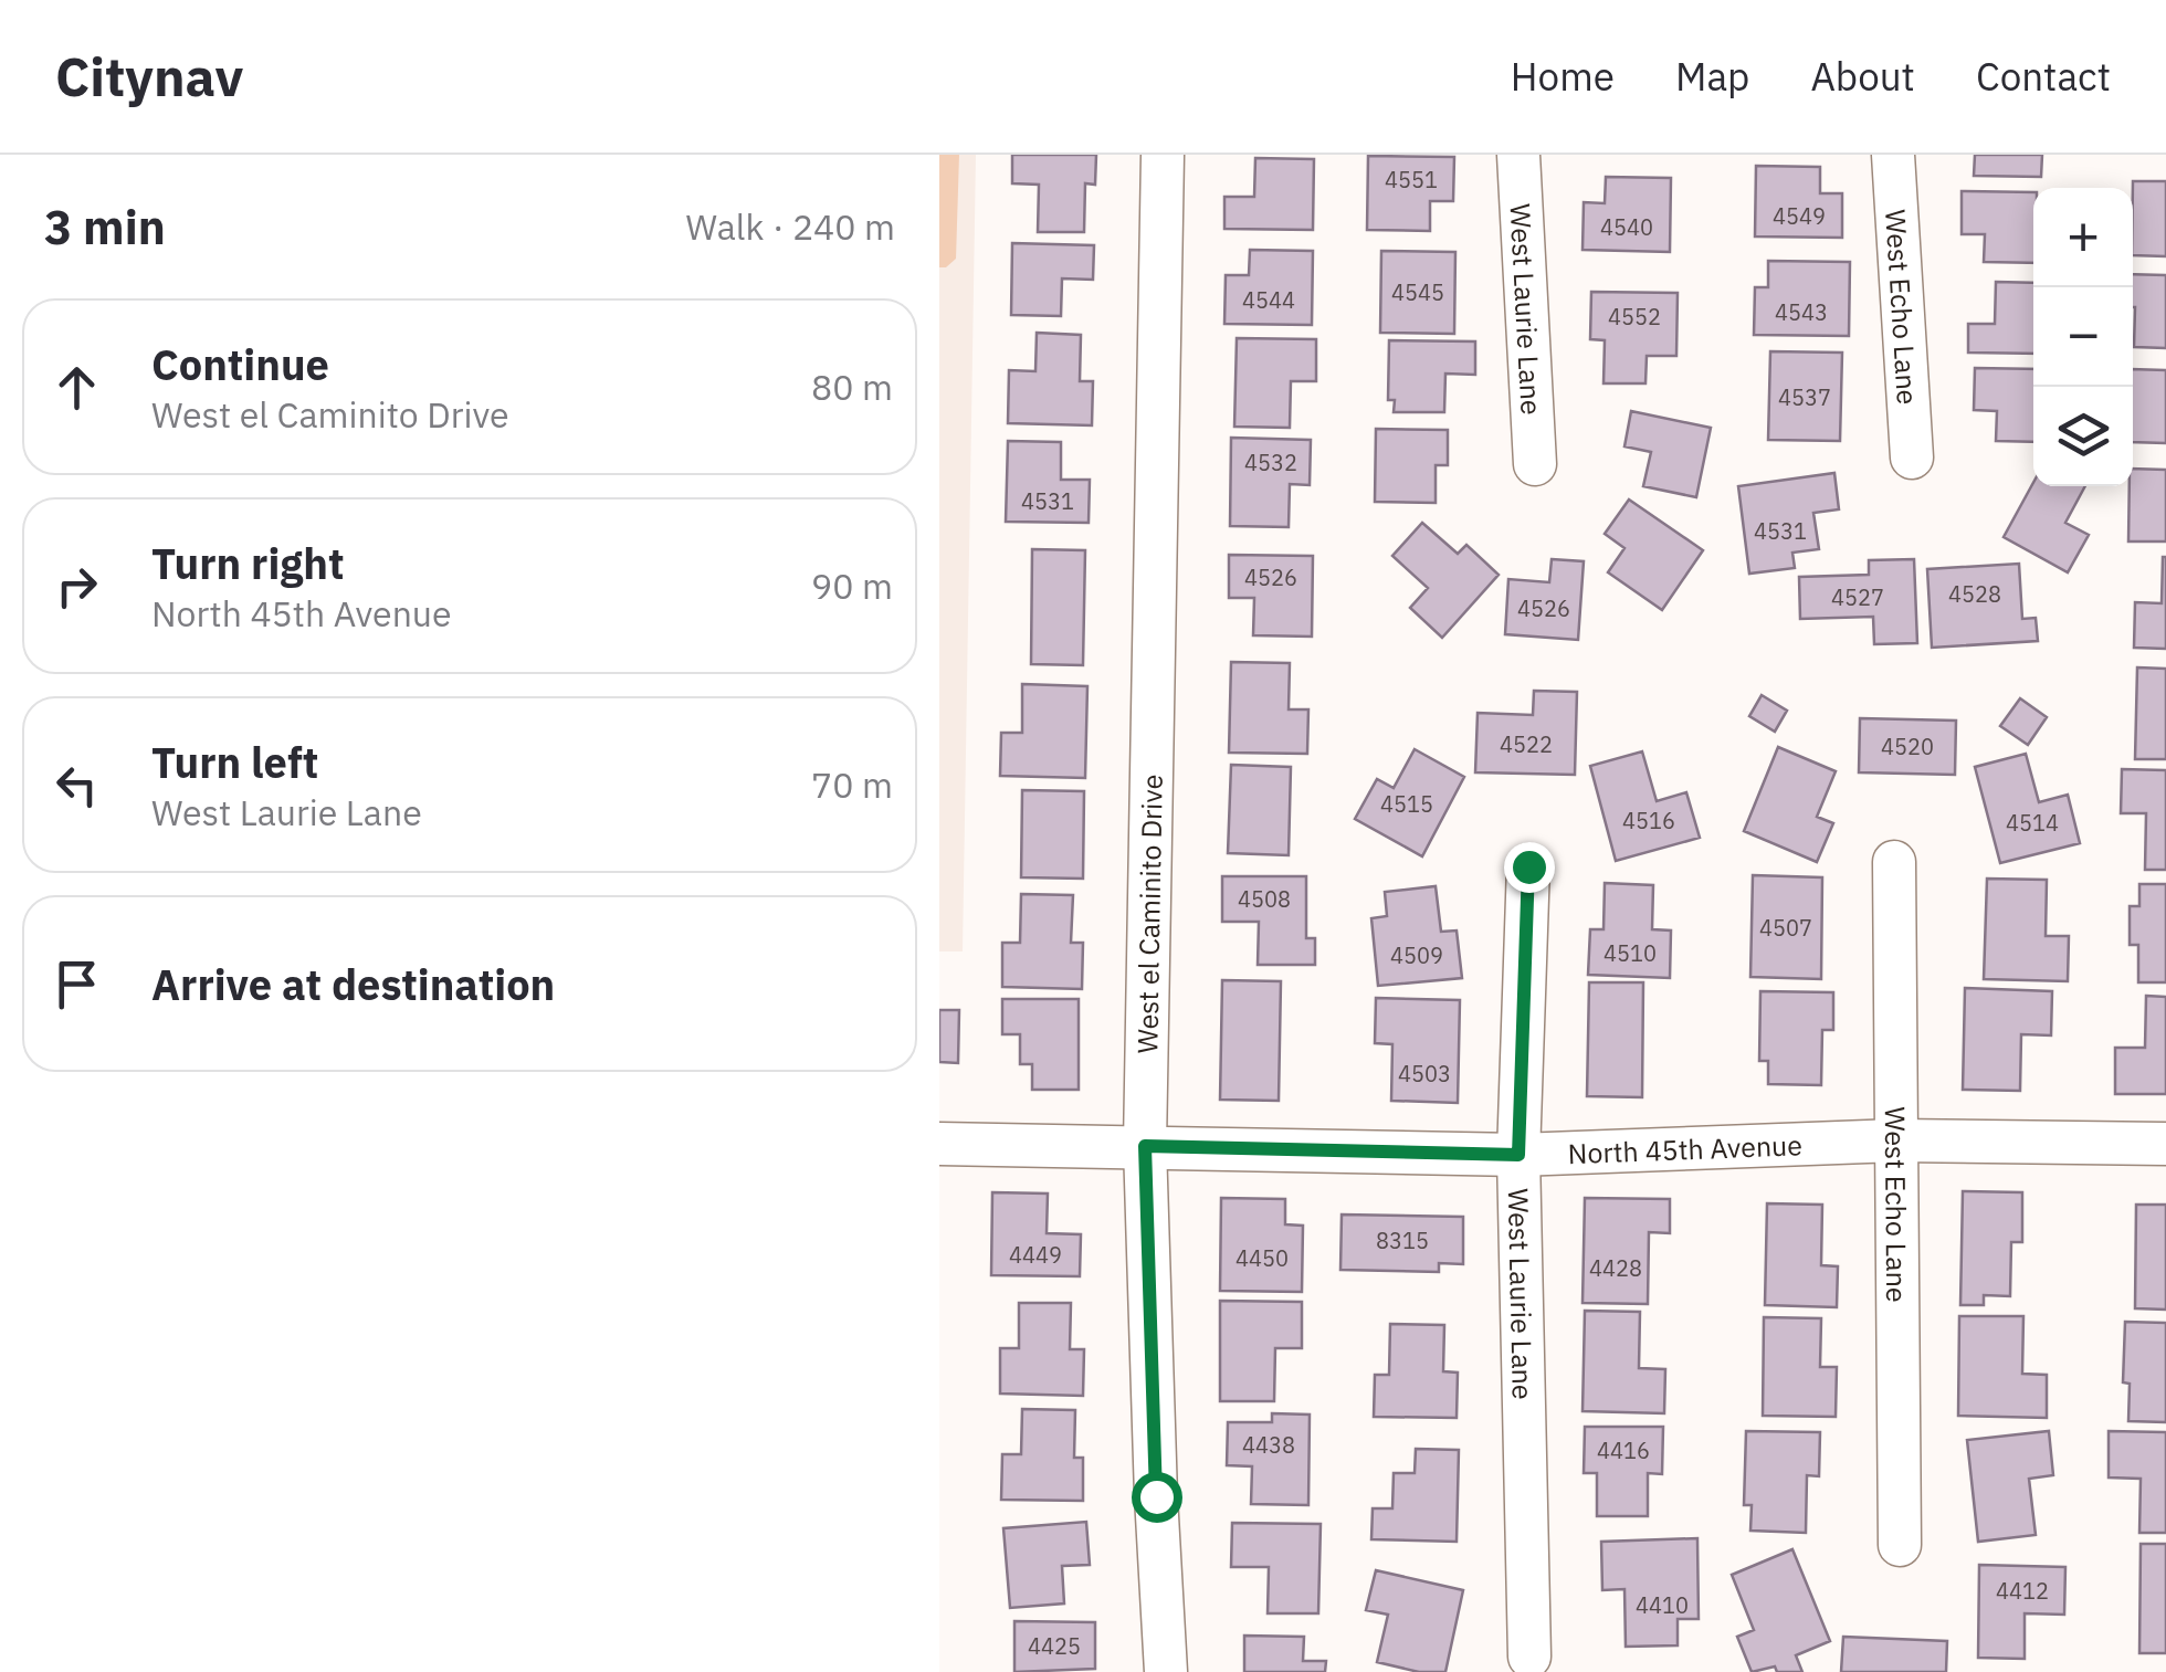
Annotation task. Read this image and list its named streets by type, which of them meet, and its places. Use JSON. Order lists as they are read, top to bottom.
{
  "streets": {
    "street": [
      "West Echo Lane",
      "West Laurie Lane",
      "West el Caminito Drive",
      "North 45th Avenue"
    ]
  },
  "crossings": [
    ["West Echo Lane", "North 45th Avenue"],
    ["West Laurie Lane", "North 45th Avenue"],
    ["West el Caminito Drive", "North 45th Avenue"]
  ],
  "house_numbers": [
    "4551",
    "4549",
    "4540",
    "4545",
    "4544",
    "4543",
    "4552",
    "4537",
    "4532",
    "4531",
    "4531",
    "4526",
    "4528",
    "4527",
    "4526",
    "4522",
    "4520",
    "4515",
    "4516",
    "4514",
    "4508",
    "4507",
    "4510",
    "4509",
    "4503",
    "8315",
    "4449",
    "4450",
    "4428",
    "4438",
    "4416",
    "4412",
    "4410",
    "4425"
  ],
  "page": {
    "header": "Citynav",
    "nav": [
      "Home",
      "Map",
      "About",
      "Contact"
    ],
    "heading": ["3 min", "Walk · 240 m"],
    "map_buttons": ["+", "−"],
    "list": [
      ["Continue", "West el Caminito Drive", "80 m"],
      ["Turn right", "North 45th Avenue", "90 m"],
      ["Turn left", "West Laurie Lane", "70 m"],
      "Arrive at destination"
    ]
  }
}
